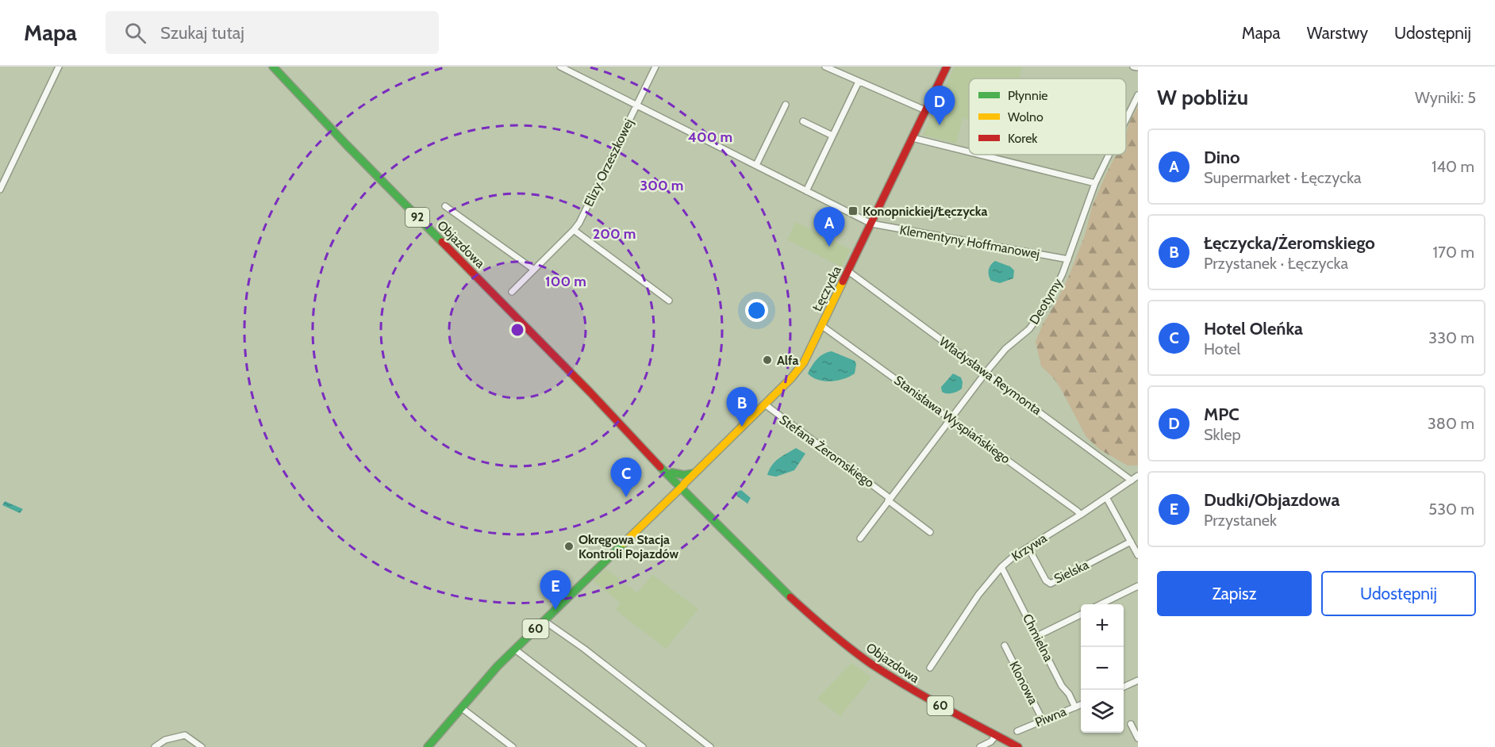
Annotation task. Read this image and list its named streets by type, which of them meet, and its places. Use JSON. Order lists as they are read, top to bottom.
{
  "streets": {
    "main road": [
      "92",
      "Objazdowa",
      "Łęczycka",
      "60"
    ],
    "street": [
      "Elizy Orzeszkowej",
      "Klementyny Hoffmanowej",
      "Deotymy",
      "Władysława Reymonta",
      "Stanisława Wyspiańskiego",
      "Stefana Żeromskiego",
      "Krzywa",
      "Sielska",
      "Chmielna",
      "Klonowa",
      "Piwna"
    ]
  },
  "crossings": [
    ["Elizy Orzeszkowej", "Klementyny Hoffmanowej"],
    ["Klementyny Hoffmanowej", "Łęczycka"],
    ["Klementyny Hoffmanowej", "Deotymy"],
    ["Objazdowa", "Łęczycka"],
    ["Objazdowa", "60"],
    ["Łęczycka", "Władysława Reymonta"],
    ["Łęczycka", "Stanisława Wyspiańskiego"],
    ["Łęczycka", "Stefana Żeromskiego"],
    ["Łęczycka", "60"],
    ["Deotymy", "Władysława Reymonta"],
    ["Deotymy", "Stanisława Wyspiańskiego"],
    ["Deotymy", "Stefana Żeromskiego"],
    ["Władysława Reymonta", "Krzywa"],
    ["Stanisława Wyspiańskiego", "Krzywa"],
    ["Krzywa", "Sielska"],
    ["Krzywa", "Chmielna"],
    ["Chmielna", "Piwna"],
    ["Klonowa", "Piwna"]
  ],
  "places": {
    "transit": ["Konopnickiej/Łęczycka"],
    "other": ["Alfa", "Okręgowa Stacja Kontroli Pojazdów"]
  },
  "legend": ["Płynnie", "Wolno", "Korek"],
  "page": {
    "header": "Mapa",
    "search": "Szukaj tutaj",
    "nav": ["Mapa", "Warstwy", "Udostępnij"],
    "heading": ["W pobliżu", "Wyniki: 5"],
    "pins": [
      "D",
      "A",
      "B",
      "C",
      "E"
    ],
    "list": [
      {
        "mark": "A",
        "name": "Dino",
        "note": "Supermarket · Łęczycka",
        "value": "140 m"
      },
      {
        "mark": "B",
        "name": "Łęczycka/Żeromskiego",
        "note": "Przystanek · Łęczycka",
        "value": "170 m"
      },
      {
        "mark": "C",
        "name": "Hotel Oleńka",
        "note": "Hotel",
        "value": "330 m"
      },
      {
        "mark": "D",
        "name": "MPC",
        "note": "Sklep",
        "value": "380 m"
      },
      {
        "mark": "E",
        "name": "Dudki/Objazdowa",
        "note": "Przystanek",
        "value": "530 m"
      }
    ],
    "buttons": ["Zapisz", "Udostępnij"],
    "map_buttons": ["+", "−"]
  },
  "rings": [
    "400 m",
    "300 m",
    "200 m",
    "100 m"
  ]
}
